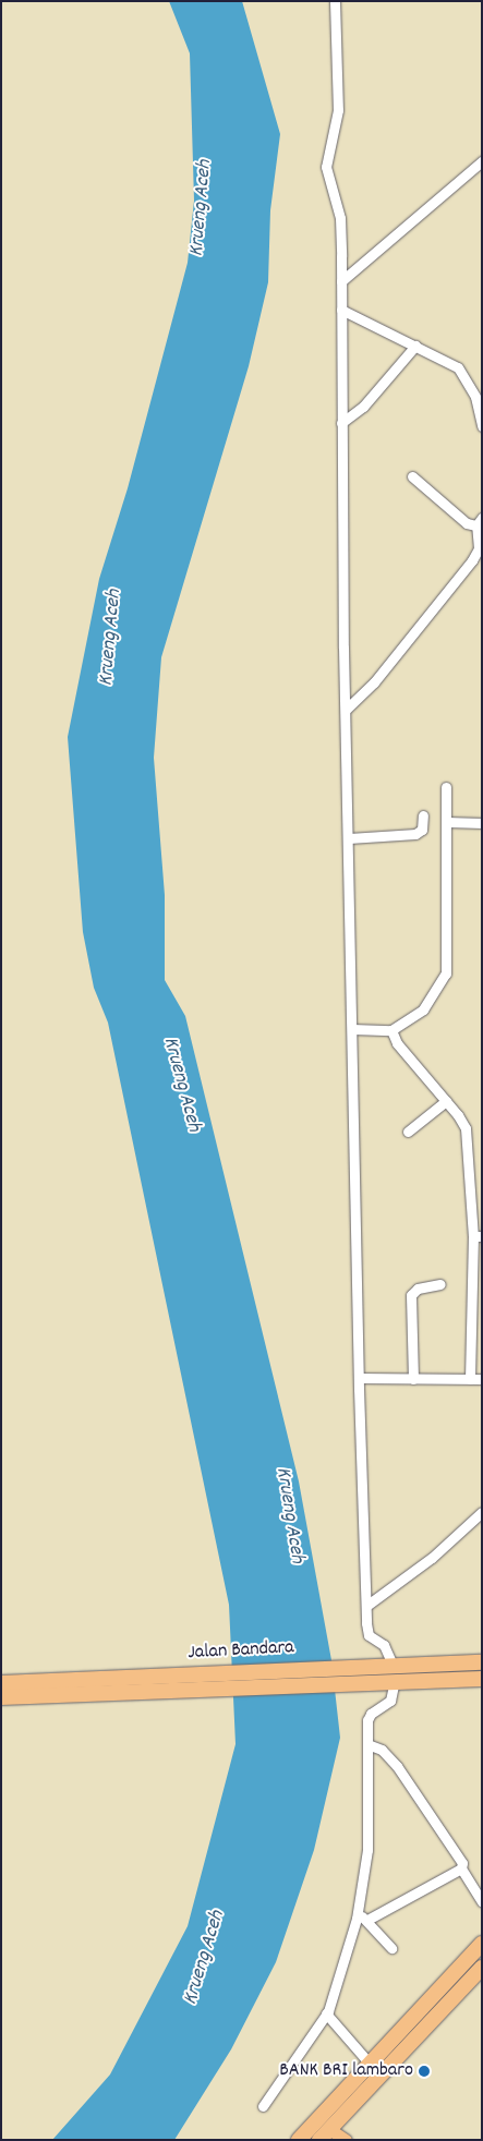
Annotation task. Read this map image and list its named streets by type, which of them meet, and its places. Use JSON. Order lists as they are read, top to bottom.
{
  "streets": {
    "highway": ["Jalan Bandara"]
  },
  "water": ["Krueng Aceh"],
  "places": ["BANK BRI lambaro"]
}
